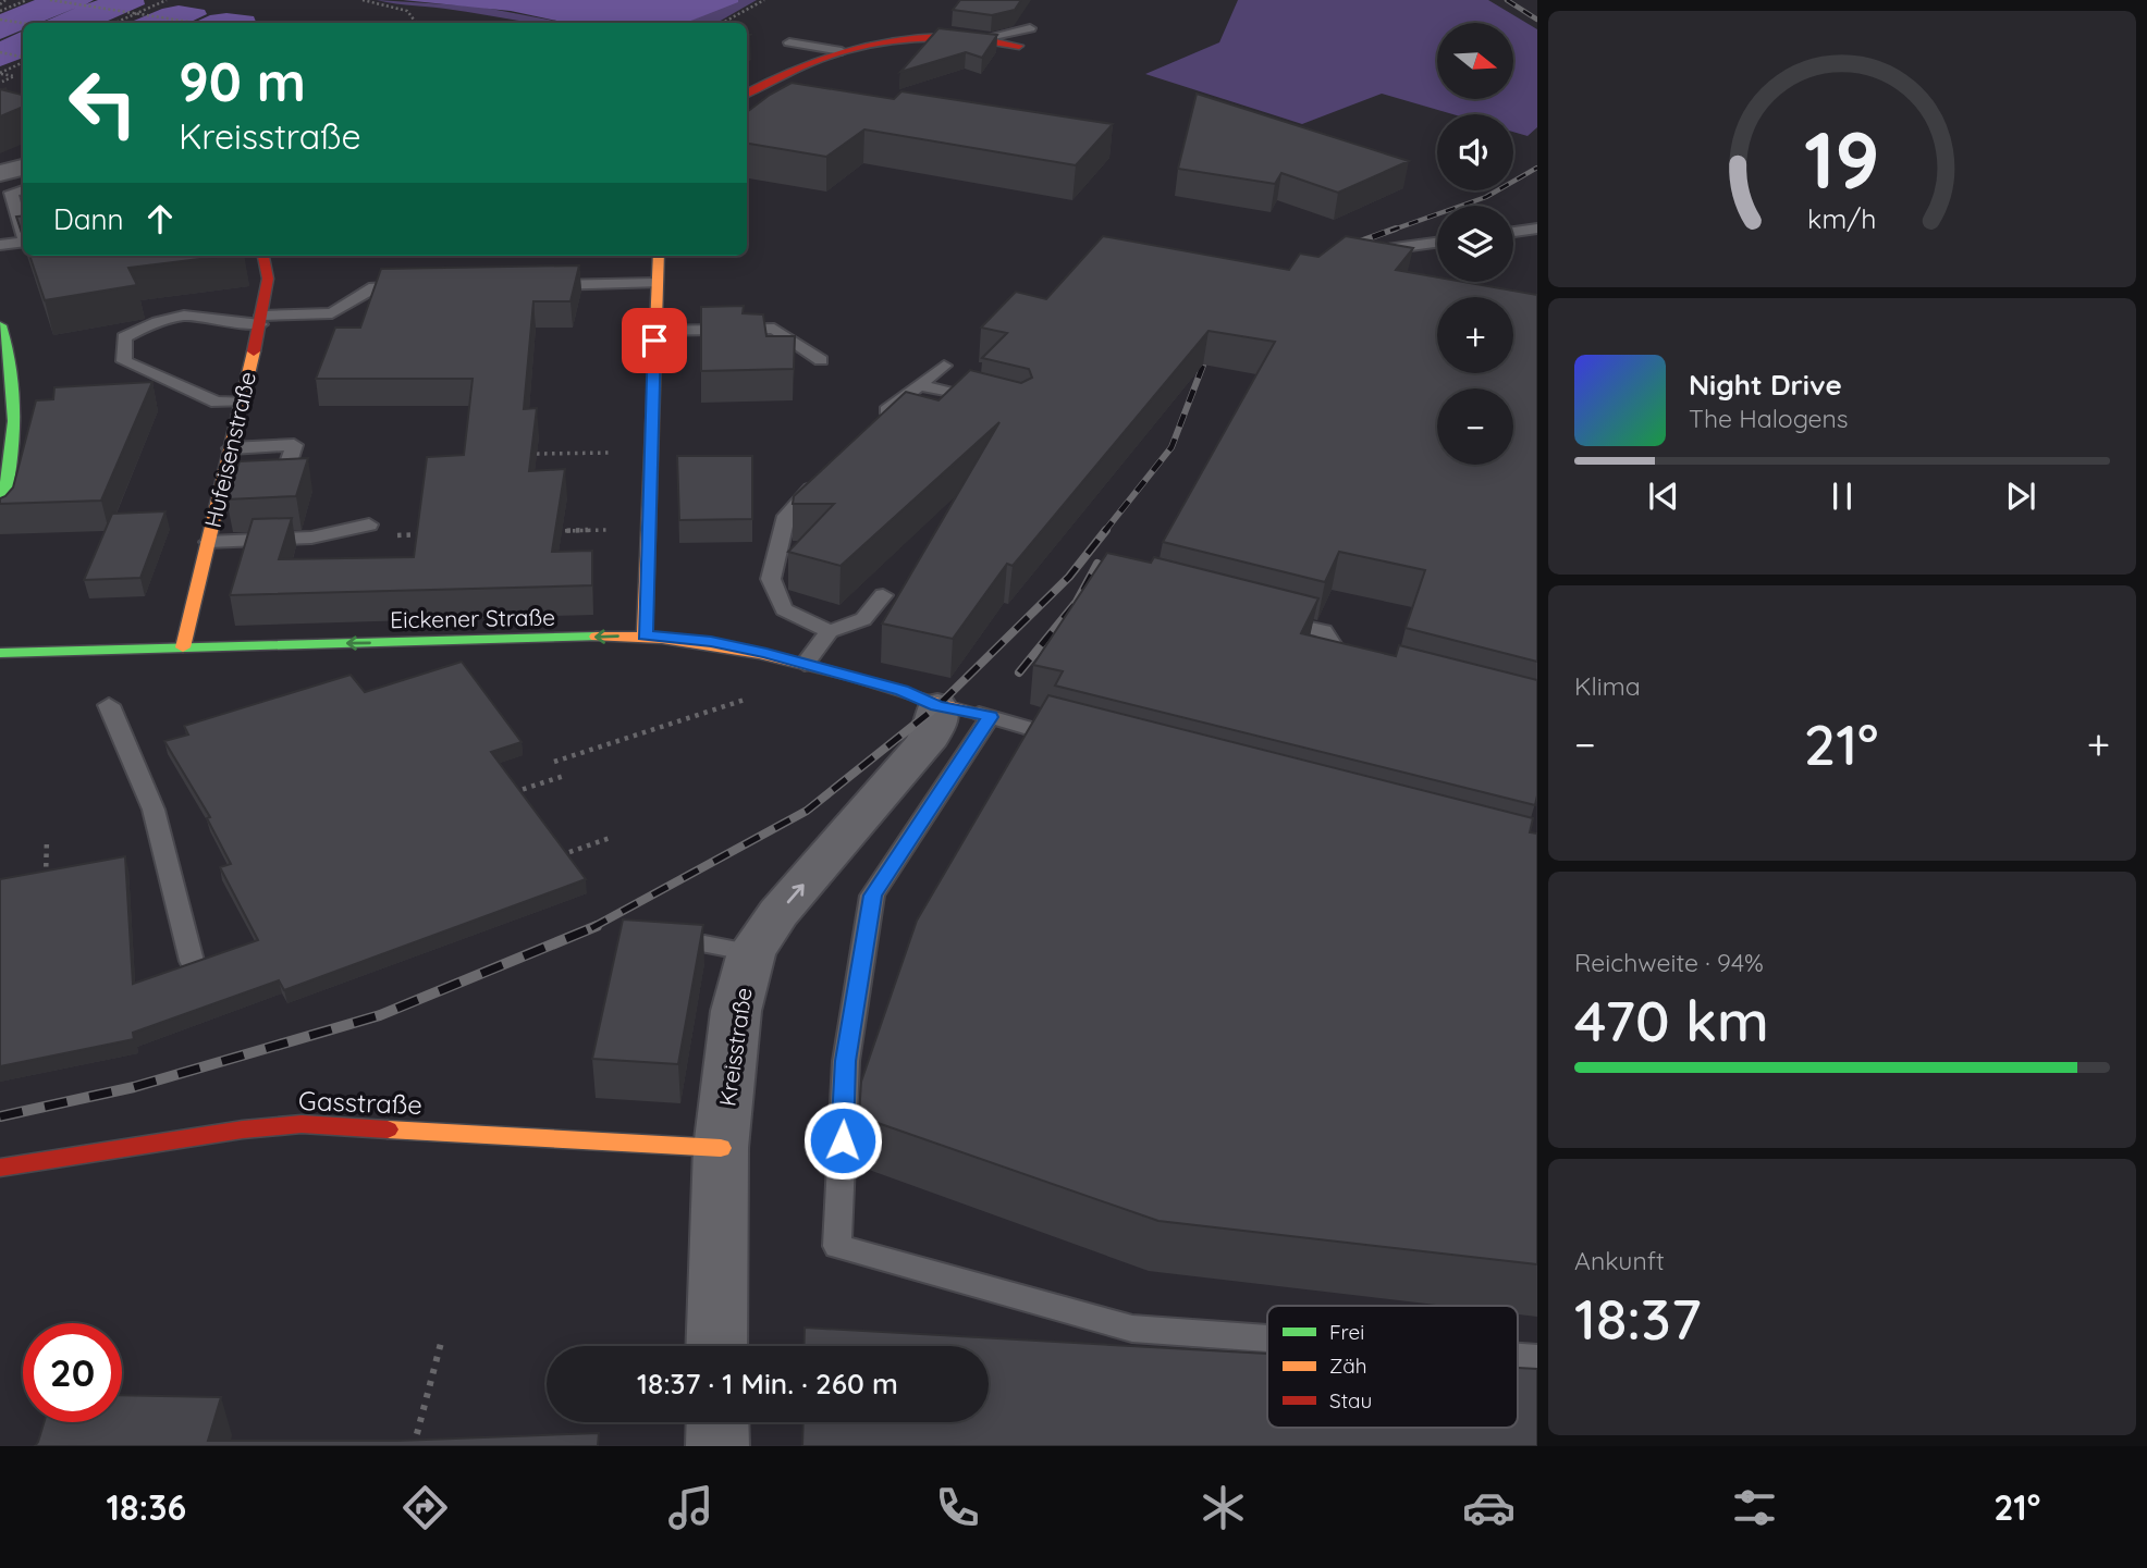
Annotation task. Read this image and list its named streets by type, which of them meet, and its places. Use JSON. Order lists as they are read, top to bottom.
{
  "streets": {
    "street": [
      "Hufeisenstraße",
      "Eickener Straße",
      "Kreisstraße",
      "Gasstraße"
    ]
  },
  "crossings": [
    ["Hufeisenstraße", "Eickener Straße"],
    ["Eickener Straße", "Kreisstraße"],
    ["Kreisstraße", "Gasstraße"]
  ],
  "one_way": ["Eickener Straße", "Kreisstraße"],
  "legend": ["Frei", "Zäh", "Stau"],
  "north": "right",
  "page": {
    "map_buttons": ["+", "−"],
    "turn": ["90 m", "Kreisstraße"],
    "then": "Dann",
    "song": ["Night Drive", "The Halogens"],
    "tile": [
      "Klima",
      ["Reichweite · 94%", "470 km"],
      ["Ankunft", "18:37"]
    ],
    "heat": ["−", "21°", "+"],
    "limit": "20",
    "trip": "18:37 · 1 Min. · 260 m",
    "tabs": ["18:36", "21°"],
    "gauge": ["19", "km/h"]
  }
}
